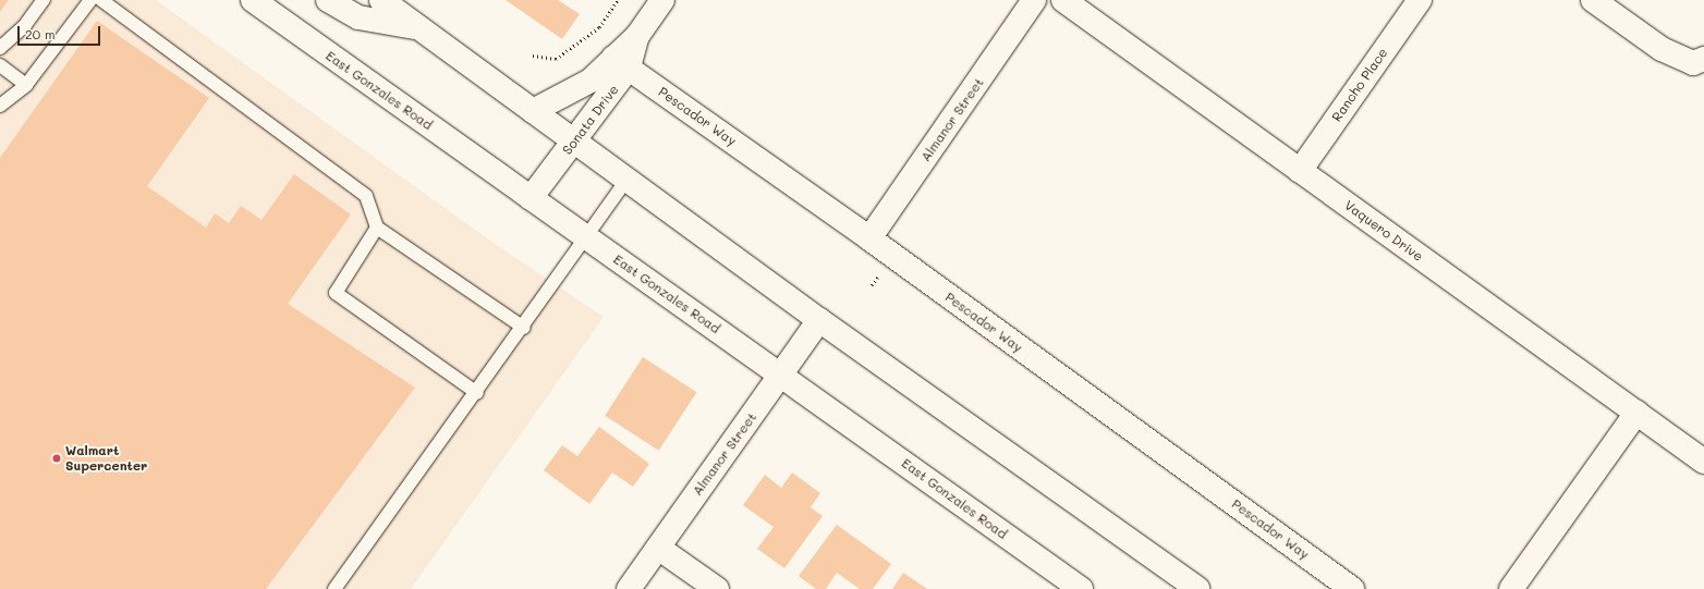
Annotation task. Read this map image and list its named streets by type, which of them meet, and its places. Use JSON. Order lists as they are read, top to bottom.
{
  "streets": {
    "street": [
      "Rancho Place",
      "East Gonzales Road",
      "Pescador Way",
      "Sonata Drive",
      "Almanor Street",
      "Vaquero Drive"
    ]
  },
  "crossings": [
    ["Rancho Place", "Vaquero Drive"],
    ["East Gonzales Road", "Sonata Drive"],
    ["East Gonzales Road", "Almanor Street"],
    ["Pescador Way", "Sonata Drive"],
    ["Pescador Way", "Almanor Street"]
  ],
  "places": ["Walmart Supercenter"],
  "scale_bar": "20 m"
}
